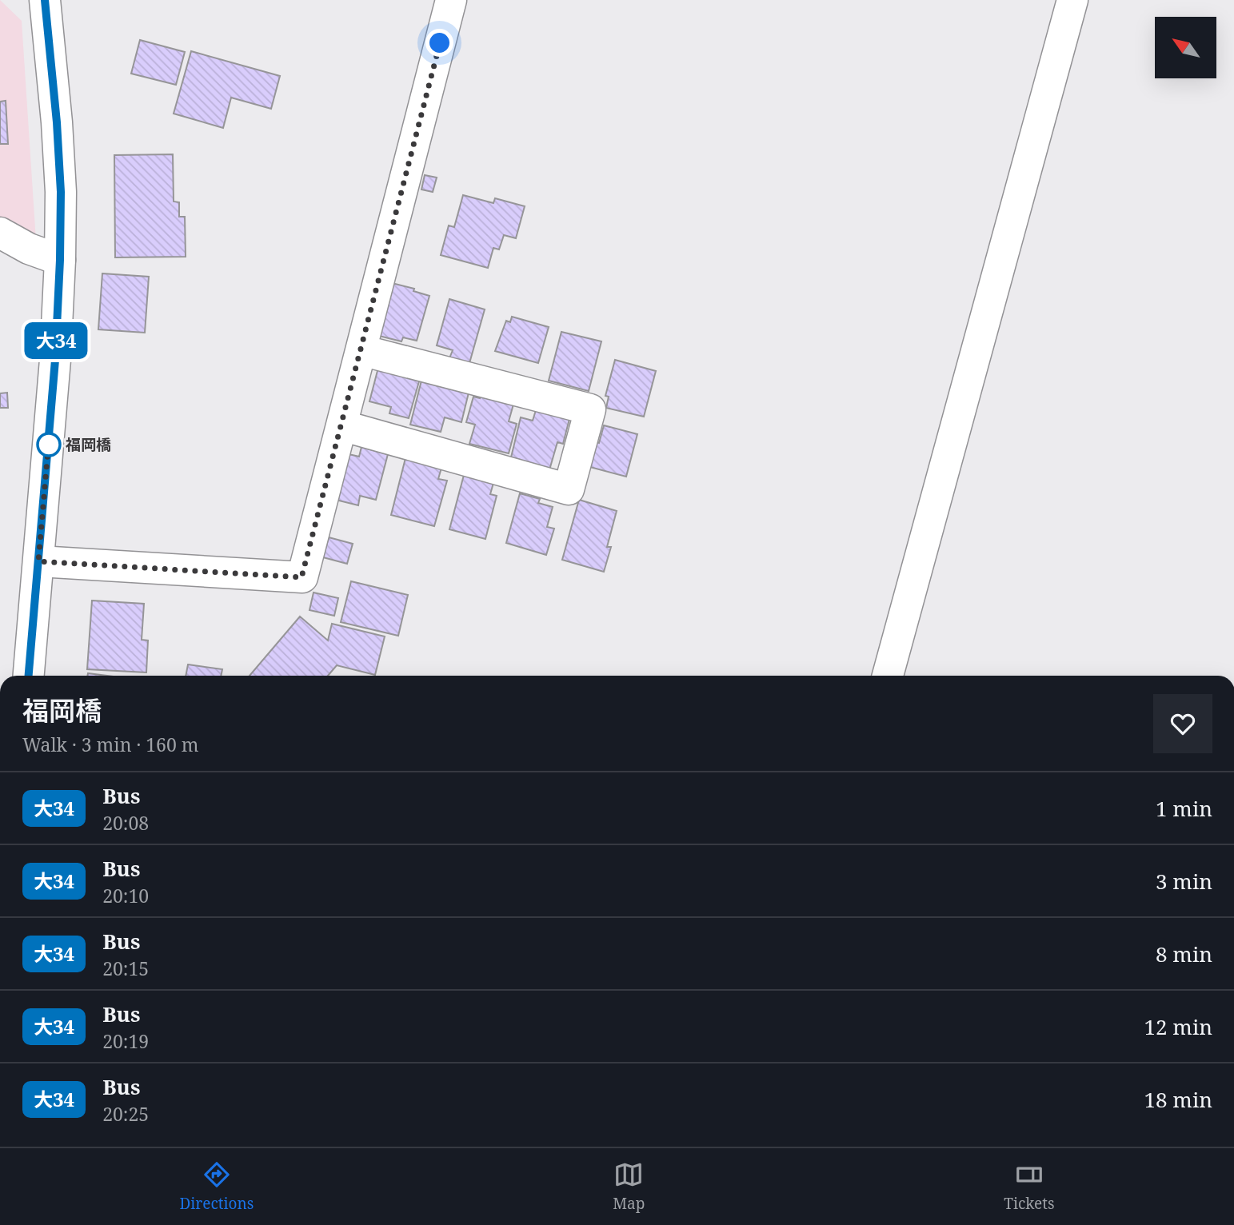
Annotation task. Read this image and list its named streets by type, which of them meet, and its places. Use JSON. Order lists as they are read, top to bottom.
{
  "places": ["福岡橋"],
  "lines": ["bus line 大34"],
  "north": "top left",
  "page": {
    "on_map": "大34",
    "heading": ["福岡橋", "Walk · 3 min · 160 m"],
    "list": [
      {
        "mark": "大34",
        "name": "Bus",
        "note": "20:08",
        "value": "1 min"
      },
      {
        "mark": "大34",
        "name": "Bus",
        "note": "20:10",
        "value": "3 min"
      },
      {
        "mark": "大34",
        "name": "Bus",
        "note": "20:15",
        "value": "8 min"
      },
      {
        "mark": "大34",
        "name": "Bus",
        "note": "20:19",
        "value": "12 min"
      },
      {
        "mark": "大34",
        "name": "Bus",
        "note": "20:25",
        "value": "18 min"
      }
    ],
    "tabs": ["Directions", "Map", "Tickets"]
  }
}
